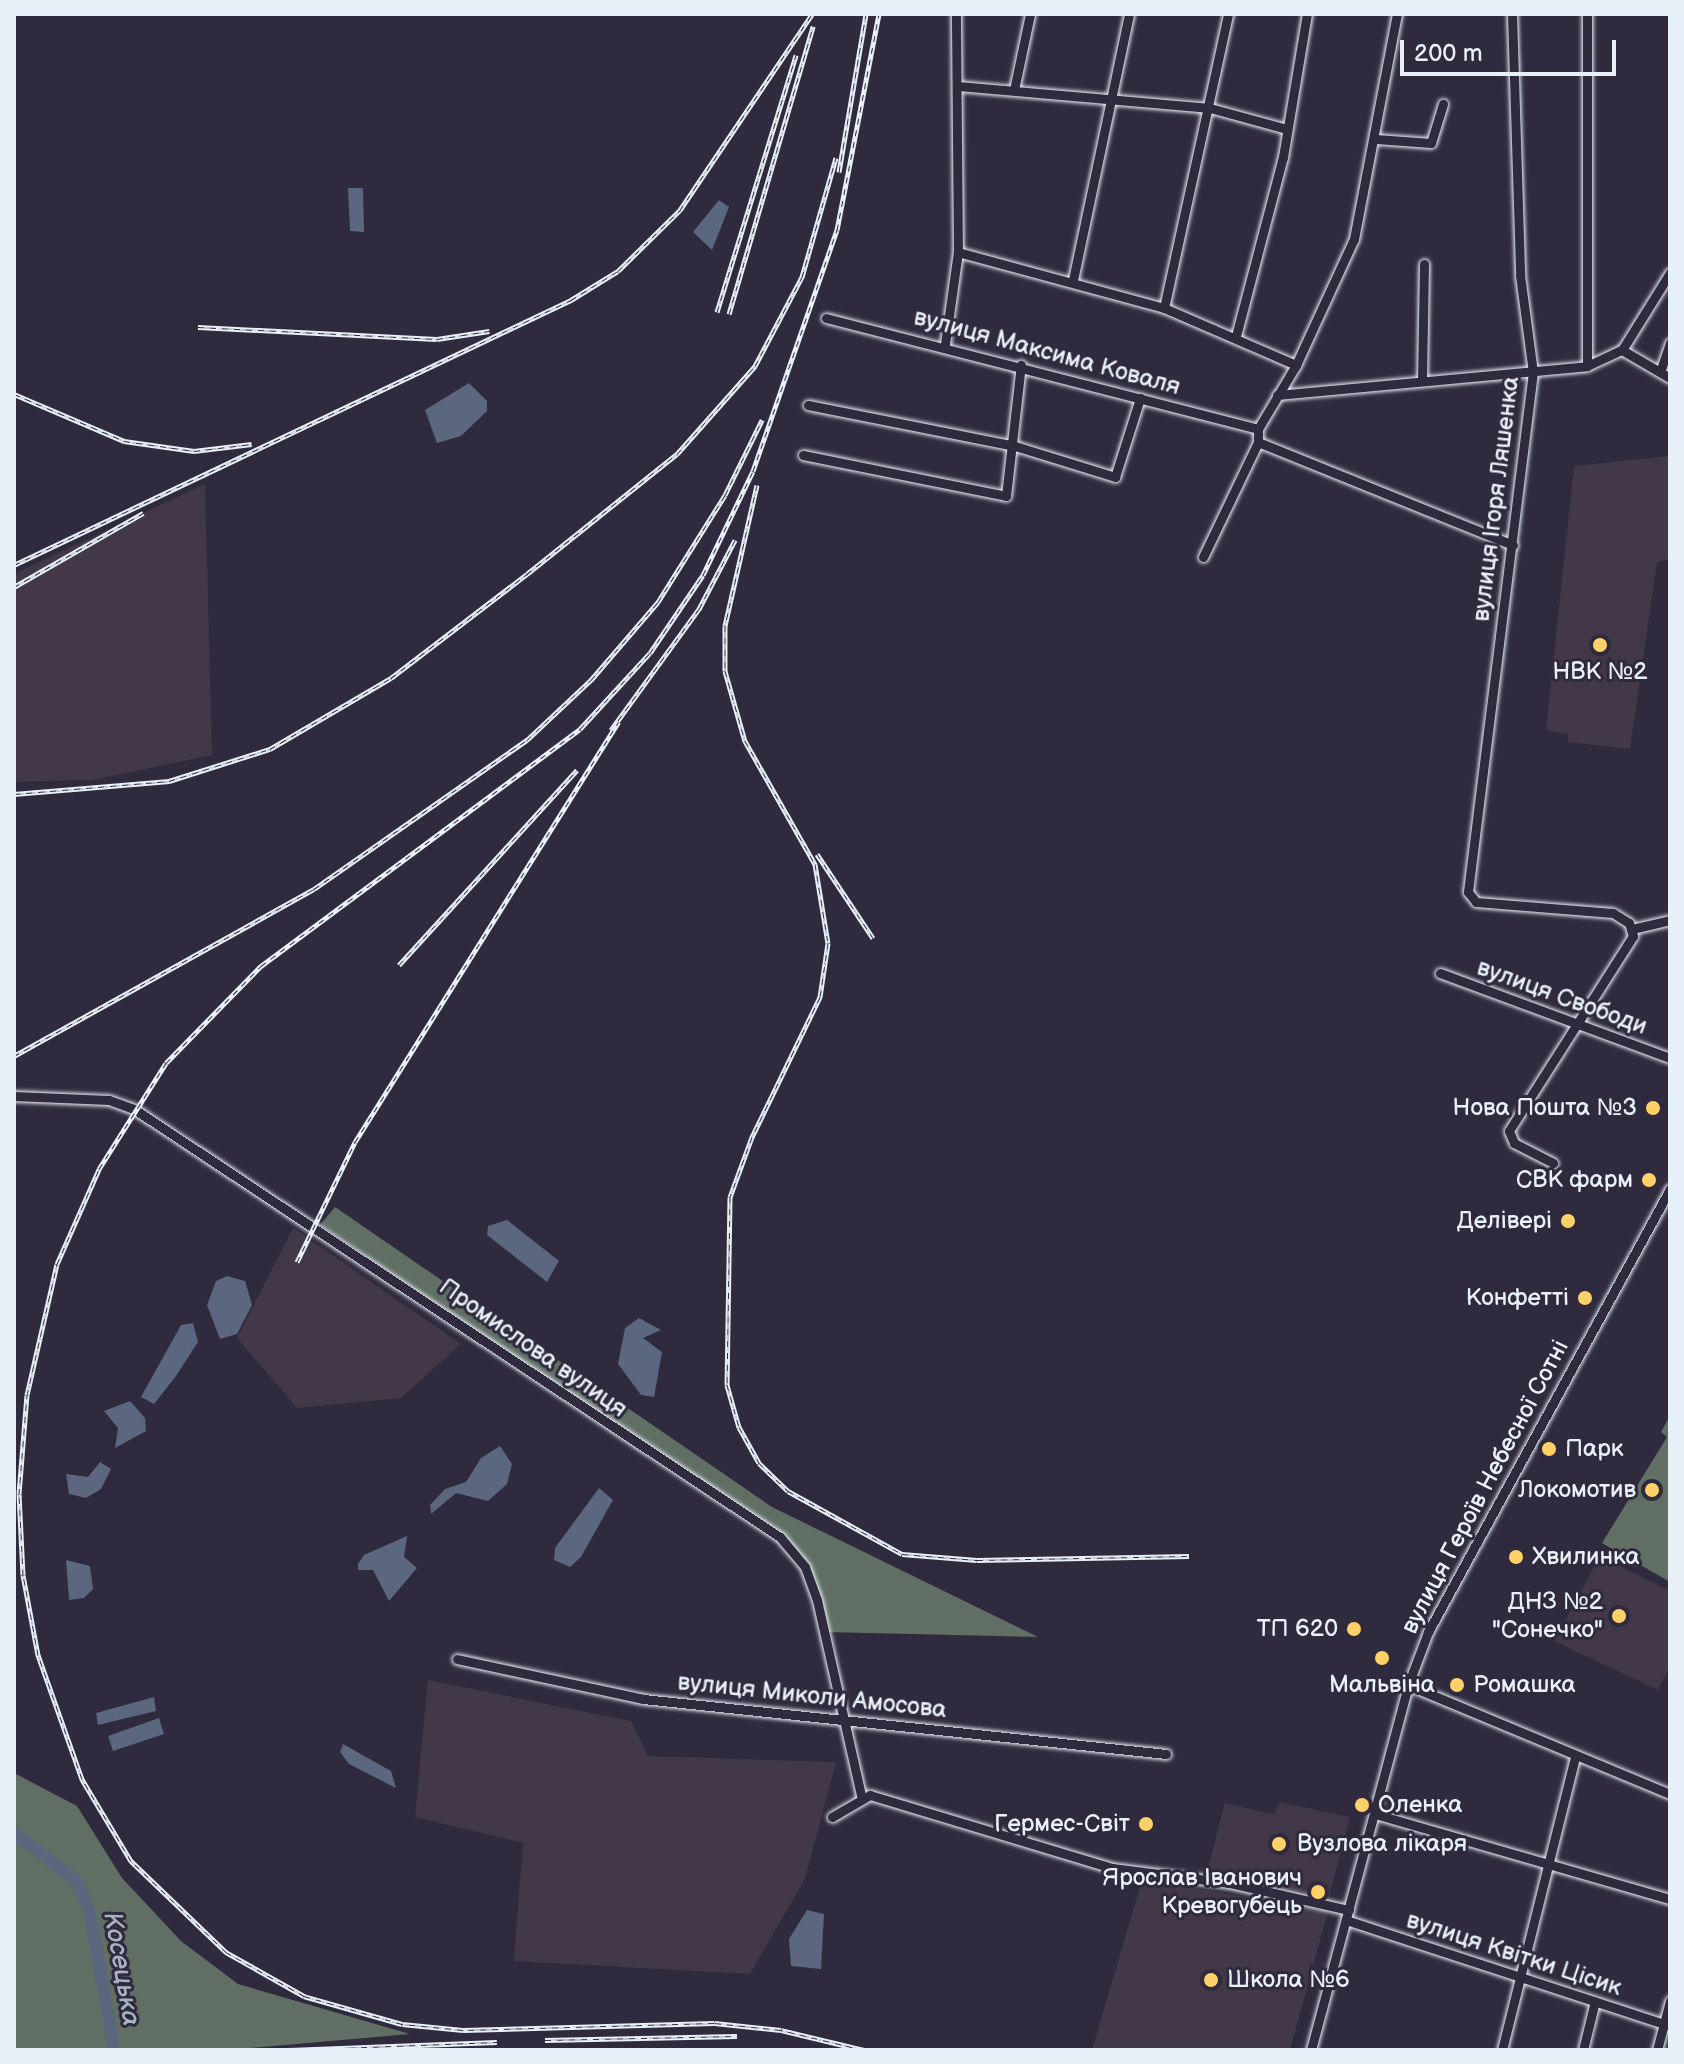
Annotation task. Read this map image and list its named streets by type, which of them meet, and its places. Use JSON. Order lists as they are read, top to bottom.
{
  "streets": {
    "street": [
      "вулиця Максима Коваля",
      "вулиця Ігоря Ляшенка",
      "вулиця Свободи",
      "Промислова вулиця",
      "вулиця Героїв Небесної Сотні",
      "вулиця Миколи Амосова",
      "вулиця Квітки Цісик"
    ]
  },
  "crossings": [
    ["Промислова вулиця", "вулиця Миколи Амосова"],
    ["Промислова вулиця", "вулиця Квітки Цісик"],
    ["вулиця Героїв Небесної Сотні", "вулиця Квітки Цісик"]
  ],
  "water": ["Косецька"],
  "places": [
    "НВК №2",
    "Нова Пошта №3",
    "СВК фарм",
    "Делівері",
    "Конфетті",
    "Парк",
    "Локомотив",
    "Хвилинка",
    "ДНЗ №2 \"Сонечко\"",
    "ТП 620",
    "Мальвіна",
    "Ромашка",
    "Оленка",
    "Гермес-Світ",
    "Вузлова лікаря",
    "Ярослав Іванович Кревогубець",
    "Школа №6"
  ],
  "scale_bar": "200 m"
}
